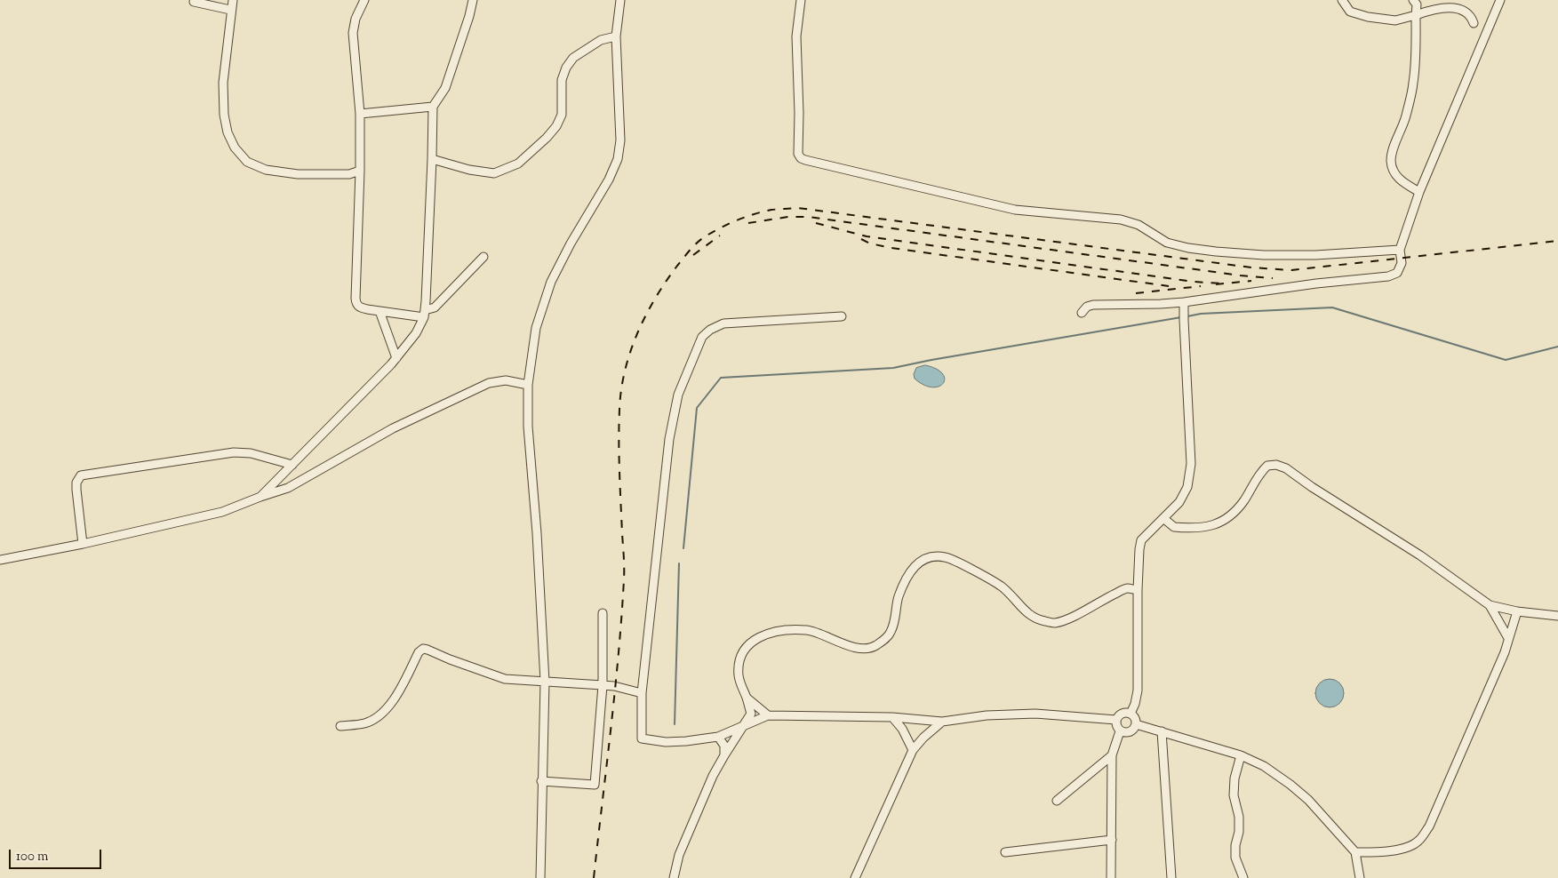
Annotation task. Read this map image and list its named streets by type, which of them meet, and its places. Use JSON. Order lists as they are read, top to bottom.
{
  "scale_bar": "100 m"
}
